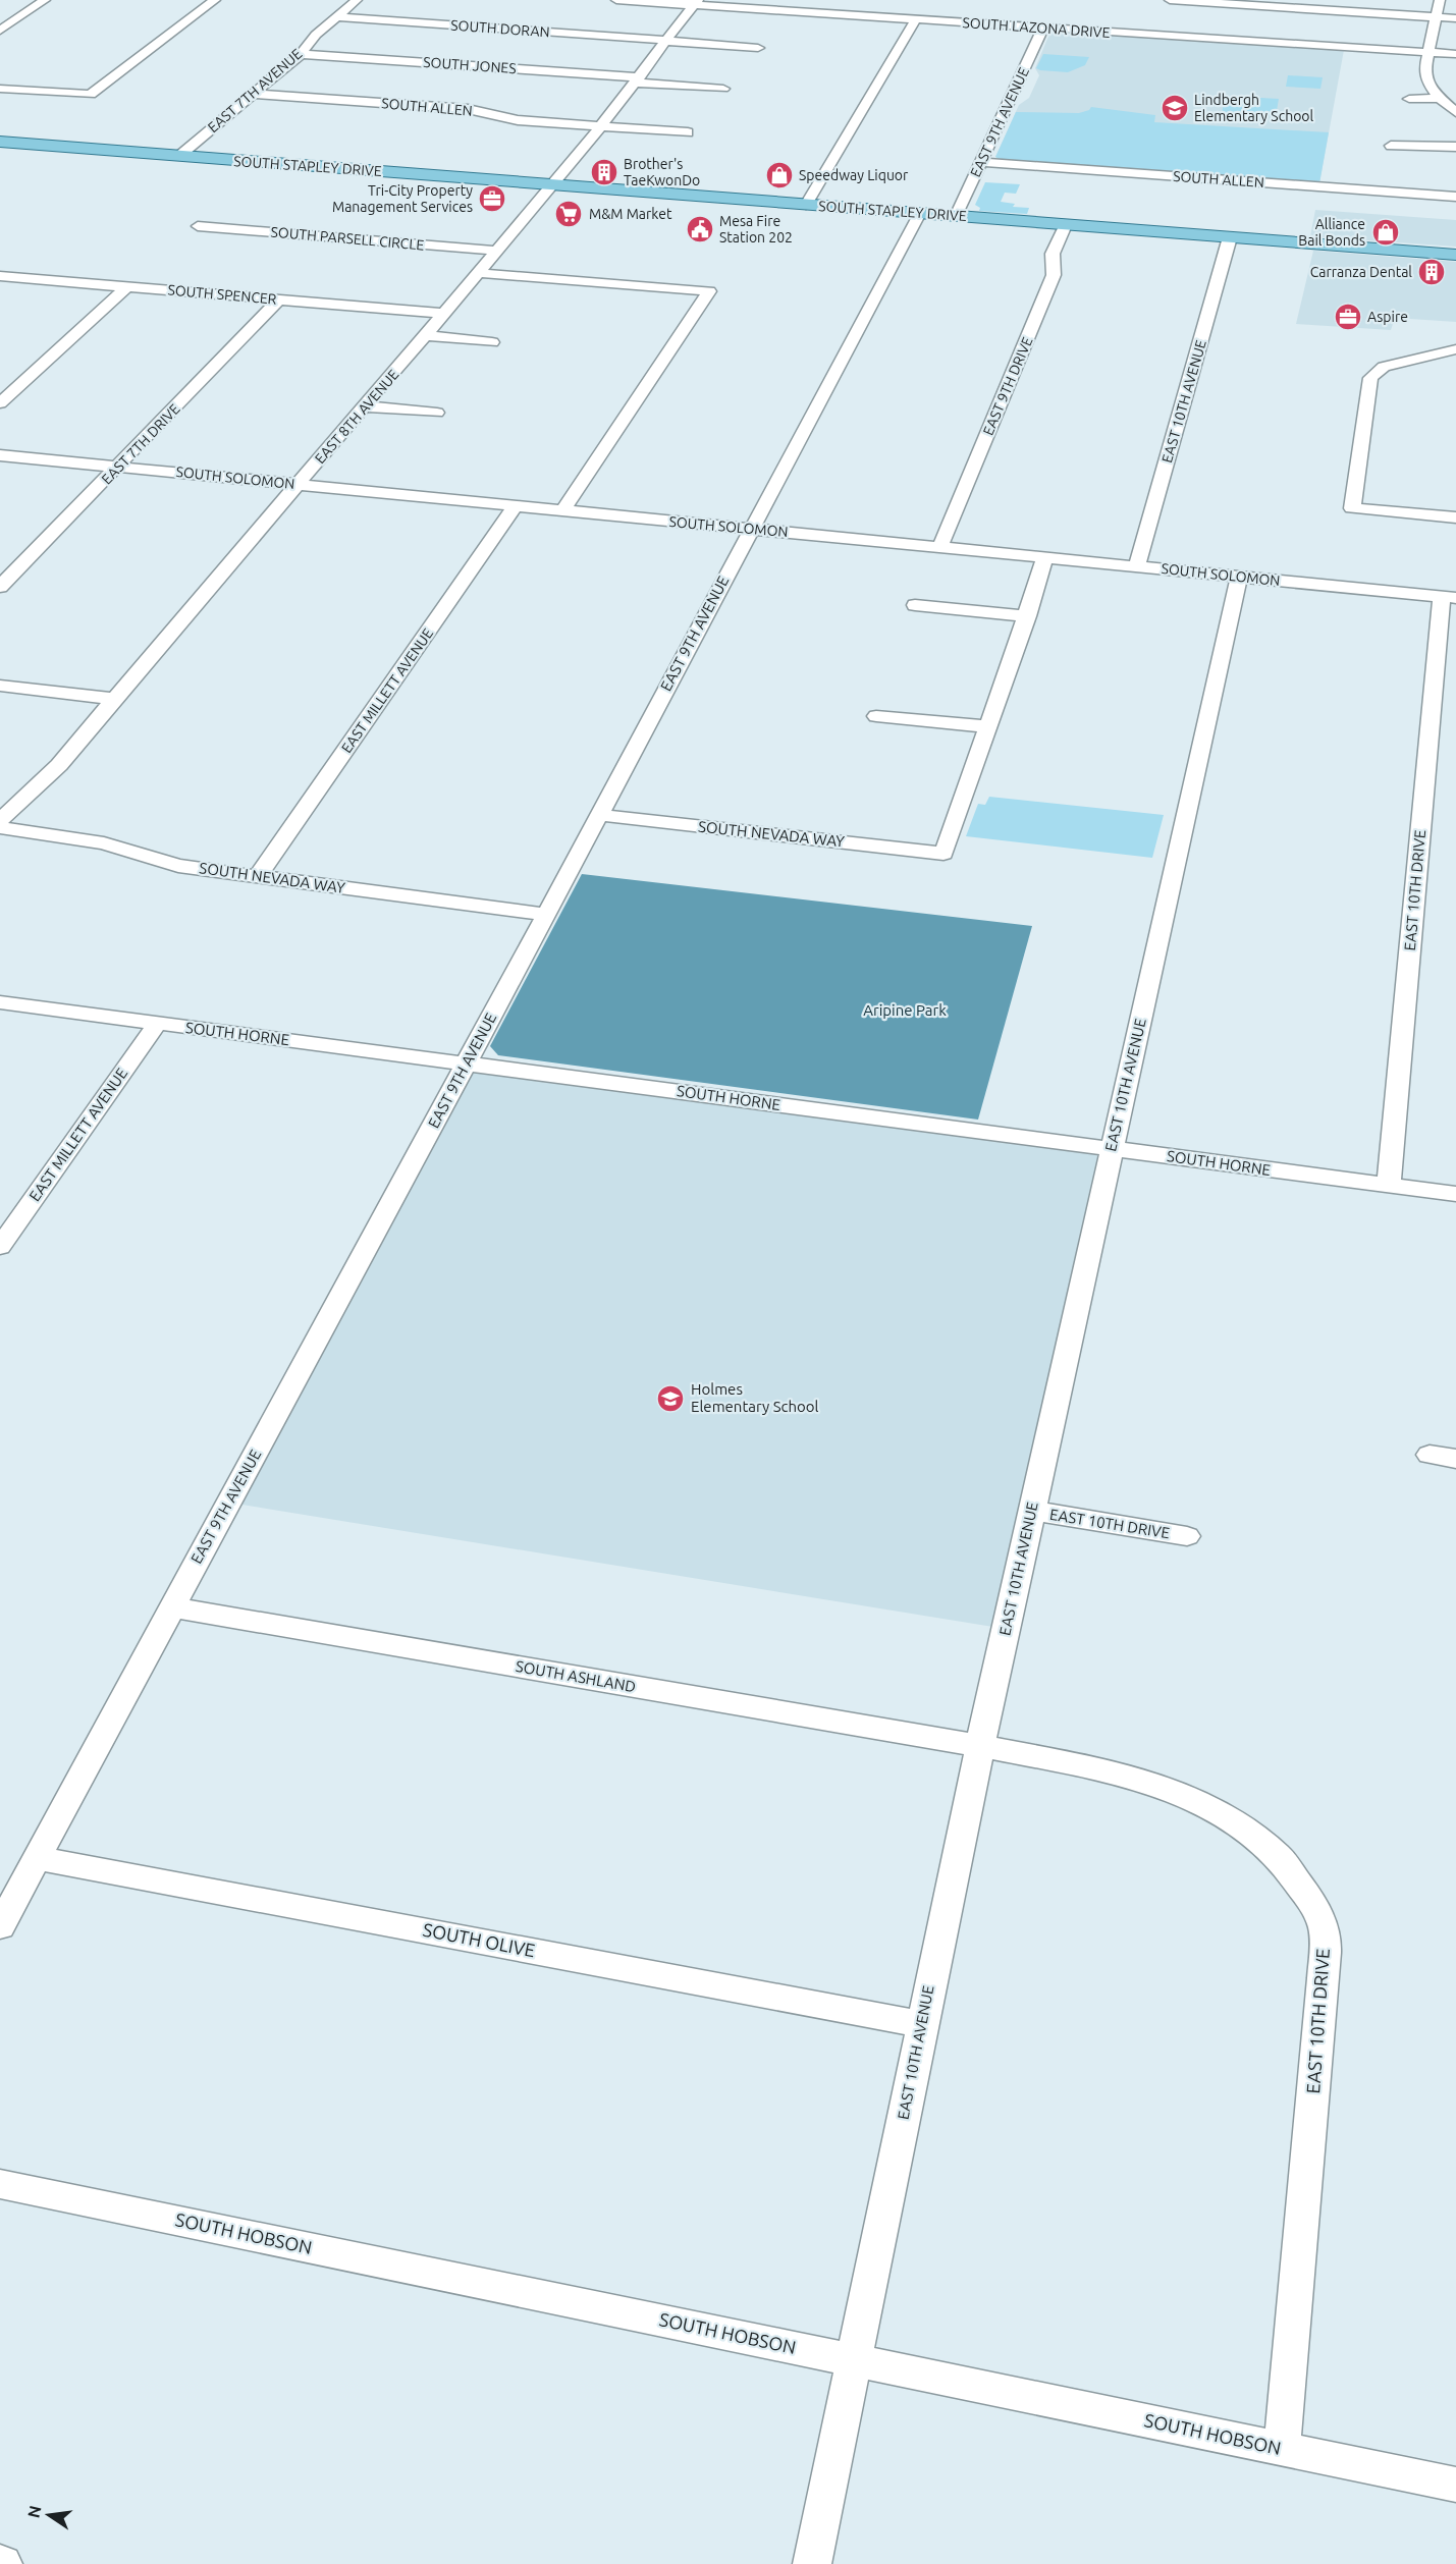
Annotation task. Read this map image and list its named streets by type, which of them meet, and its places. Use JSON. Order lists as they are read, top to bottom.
{
  "streets": {
    "main road": ["SOUTH STAPLEY DRIVE"],
    "street": [
      "SOUTH LAZONA DRIVE",
      "SOUTH DORAN",
      "SOUTH JONES",
      "EAST 7TH AVENUE",
      "SOUTH ALLEN",
      "EAST 9TH AVENUE",
      "SOUTH PARSELL CIRCLE",
      "SOUTH SPENCER",
      "EAST 9TH DRIVE",
      "EAST 10TH AVENUE",
      "EAST 8TH AVENUE",
      "EAST 7TH DRIVE",
      "SOUTH SOLOMON",
      "EAST MILLETT AVENUE",
      "SOUTH NEVADA WAY",
      "EAST 10TH DRIVE",
      "SOUTH HORNE",
      "SOUTH ASHLAND",
      "SOUTH OLIVE",
      "SOUTH HOBSON"
    ]
  },
  "crossings": [
    ["SOUTH LAZONA DRIVE", "EAST 9TH AVENUE"],
    ["SOUTH LAZONA DRIVE", "EAST 8TH AVENUE"],
    ["SOUTH DORAN", "EAST 7TH AVENUE"],
    ["SOUTH DORAN", "EAST 8TH AVENUE"],
    ["SOUTH JONES", "EAST 7TH AVENUE"],
    ["SOUTH JONES", "EAST 8TH AVENUE"],
    ["EAST 7TH AVENUE", "SOUTH ALLEN"],
    ["EAST 7TH AVENUE", "SOUTH STAPLEY DRIVE"],
    ["SOUTH ALLEN", "EAST 9TH AVENUE"],
    ["SOUTH ALLEN", "EAST 8TH AVENUE"],
    ["EAST 9TH AVENUE", "SOUTH STAPLEY DRIVE"],
    ["EAST 9TH AVENUE", "SOUTH SOLOMON"],
    ["EAST 9TH AVENUE", "SOUTH NEVADA WAY"],
    ["EAST 9TH AVENUE", "SOUTH HORNE"],
    ["EAST 9TH AVENUE", "SOUTH ASHLAND"],
    ["EAST 9TH AVENUE", "SOUTH OLIVE"],
    ["SOUTH STAPLEY DRIVE", "EAST 9TH DRIVE"],
    ["SOUTH STAPLEY DRIVE", "EAST 10TH AVENUE"],
    ["SOUTH STAPLEY DRIVE", "EAST 8TH AVENUE"],
    ["SOUTH PARSELL CIRCLE", "EAST 8TH AVENUE"],
    ["SOUTH SPENCER", "EAST 8TH AVENUE"],
    ["SOUTH SPENCER", "EAST 7TH DRIVE"],
    ["EAST 9TH DRIVE", "SOUTH SOLOMON"],
    ["EAST 10TH AVENUE", "SOUTH SOLOMON"],
    ["EAST 10TH AVENUE", "EAST 10TH DRIVE"],
    ["EAST 10TH AVENUE", "SOUTH HORNE"],
    ["EAST 10TH AVENUE", "SOUTH ASHLAND"],
    ["EAST 10TH AVENUE", "SOUTH OLIVE"],
    ["EAST 10TH AVENUE", "SOUTH HOBSON"],
    ["EAST 8TH AVENUE", "SOUTH SOLOMON"],
    ["EAST 7TH DRIVE", "SOUTH SOLOMON"],
    ["SOUTH SOLOMON", "EAST MILLETT AVENUE"],
    ["SOUTH SOLOMON", "EAST 10TH DRIVE"],
    ["EAST MILLETT AVENUE", "SOUTH NEVADA WAY"],
    ["EAST MILLETT AVENUE", "SOUTH HORNE"],
    ["EAST 10TH DRIVE", "SOUTH HORNE"],
    ["EAST 10TH DRIVE", "SOUTH ASHLAND"],
    ["EAST 10TH DRIVE", "SOUTH HOBSON"]
  ],
  "parks": ["Aripine Park"],
  "places": {
    "school or university": ["Lindbergh Elementary School", "Holmes Elementary School"],
    "building": ["Brother's TaeKwonDo", "Carranza Dental"],
    "shop": ["Speedway Liquor", "Alliance Bail Bonds"],
    "office": ["Tri-City Property Management Services", "Aspire"],
    "supermarket": ["M&M Market"],
    "public building": ["Mesa Fire Station 202"]
  },
  "north": "left"
}
